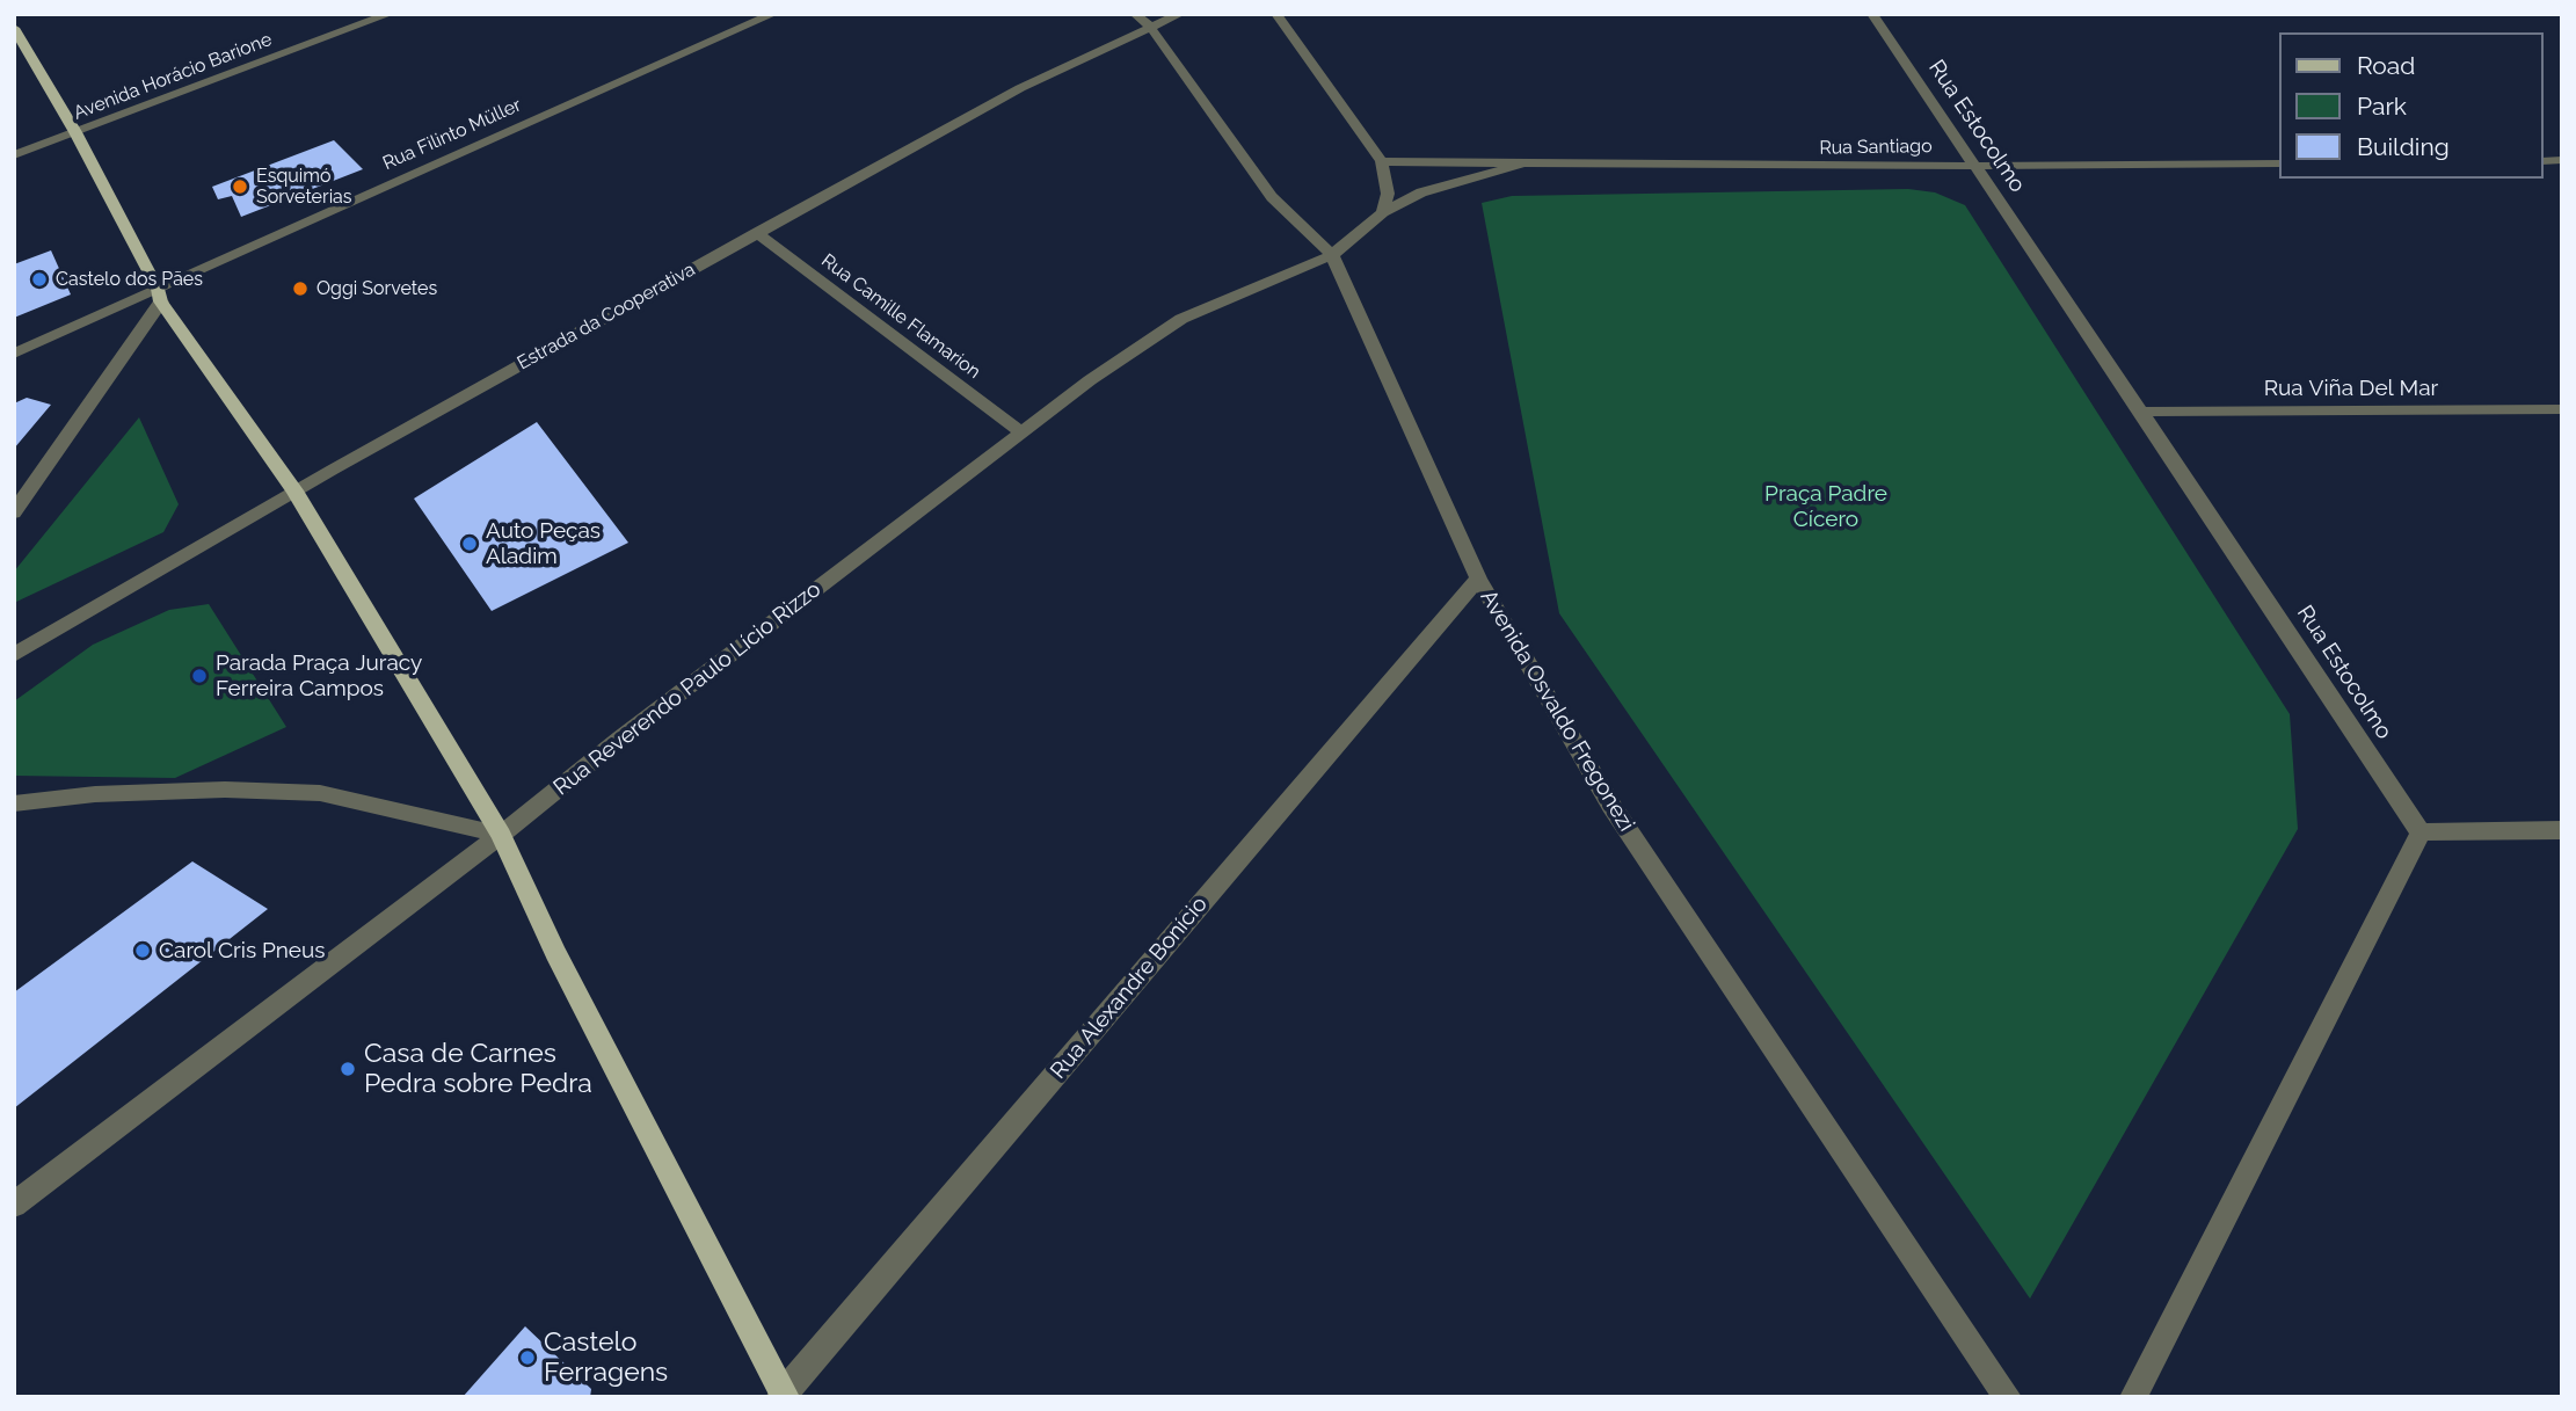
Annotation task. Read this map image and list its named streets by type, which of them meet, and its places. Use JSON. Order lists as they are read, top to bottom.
{
  "streets": {
    "street": [
      "Avenida Horácio Barione",
      "Rua Estocolmo",
      "Rua Filinto Müller",
      "Rua Santiago",
      "Estrada da Cooperativa",
      "Rua Camille Flamarion",
      "Rua Viña Del Mar",
      "Rua Reverendo Paulo Lício Rizzo",
      "Avenida Osvaldo Fregonezi",
      "Rua Alexandre Bonício"
    ]
  },
  "crossings": [
    ["Rua Estocolmo", "Rua Santiago"],
    ["Rua Estocolmo", "Rua Viña Del Mar"],
    ["Rua Santiago", "Rua Reverendo Paulo Lício Rizzo"],
    ["Estrada da Cooperativa", "Rua Camille Flamarion"],
    ["Estrada da Cooperativa", "Avenida Osvaldo Fregonezi"],
    ["Rua Camille Flamarion", "Rua Reverendo Paulo Lício Rizzo"],
    ["Rua Reverendo Paulo Lício Rizzo", "Avenida Osvaldo Fregonezi"],
    ["Avenida Osvaldo Fregonezi", "Rua Alexandre Bonício"]
  ],
  "parks": ["Praça Padre Cícero"],
  "places": [
    "Esquimó Sorveterias",
    "Castelo dos Pães",
    "Oggi Sorvetes",
    "Auto Peças Aladim",
    "Parada Praça Juracy Ferreira Campos",
    "Carol Cris Pneus",
    "Casa de Carnes Pedra sobre Pedra",
    "Castelo Ferragens"
  ],
  "legend": ["Road", "Park", "Building"]
}
